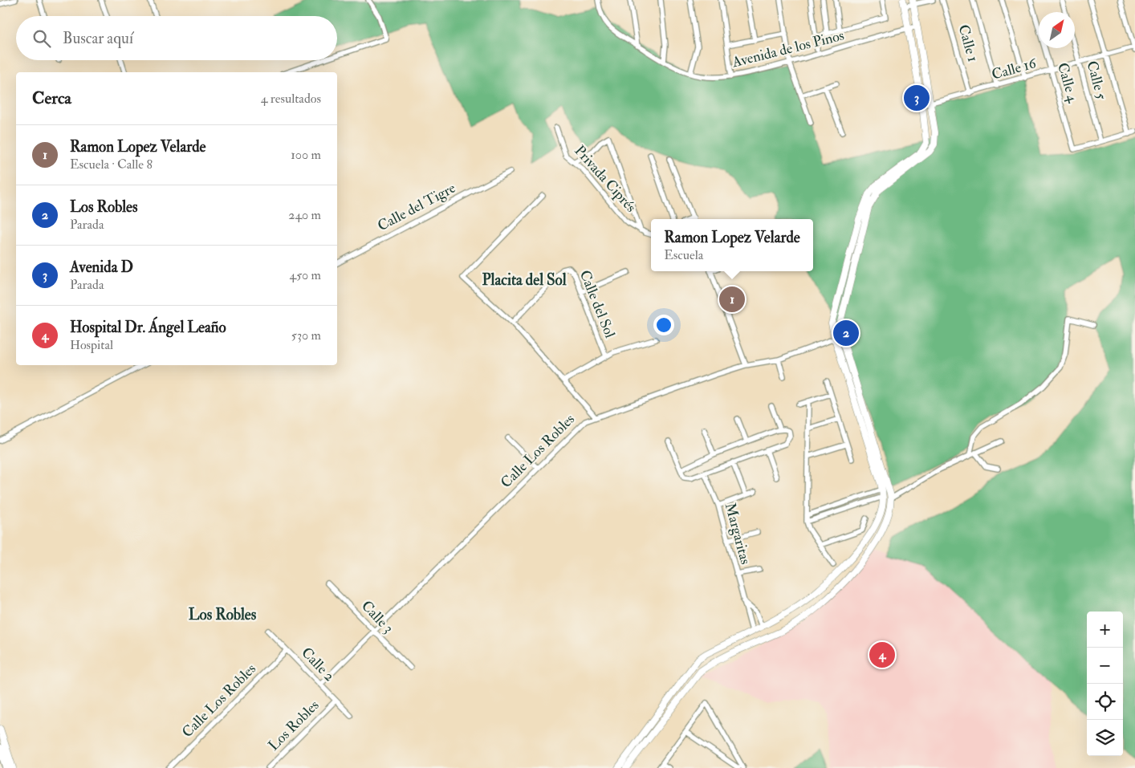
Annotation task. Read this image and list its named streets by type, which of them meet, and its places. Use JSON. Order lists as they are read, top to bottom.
{
  "streets": {
    "street": [
      "Calle 1",
      "Avenida de los Pinos",
      "Calle 16",
      "Calle 5",
      "Calle 4",
      "Privada Ciprés",
      "Calle del Tigre",
      "Calle del Sol",
      "Calle Los Robles",
      "Margaritas",
      "Calle 3",
      "Calle 2",
      "Los Robles"
    ]
  },
  "crossings": [
    ["Calle 1", "Calle 16"],
    ["Calle 16", "Calle 5"],
    ["Calle 16", "Calle 4"],
    ["Calle 5", "Calle 4"],
    ["Calle Los Robles", "Calle 3"],
    ["Calle Los Robles", "Calle 2"],
    ["Calle 2", "Los Robles"]
  ],
  "districts": ["Placita del Sol", "Los Robles"],
  "north": "top right",
  "page": {
    "search": "Buscar aquí",
    "heading": ["Cerca", "4 resultados"],
    "pins": [
      "3",
      "1",
      "2",
      "4"
    ],
    "list": [
      {
        "mark": "1",
        "name": "Ramon Lopez Velarde",
        "note": "Escuela · Calle 8",
        "value": "100 m"
      },
      {
        "mark": "2",
        "name": "Los Robles",
        "note": "Parada",
        "value": "240 m"
      },
      {
        "mark": "3",
        "name": "Avenida D",
        "note": "Parada",
        "value": "450 m"
      },
      {
        "mark": "4",
        "name": "Hospital Dr. Ángel Leaño",
        "note": "Hospital",
        "value": "530 m"
      }
    ],
    "popup": ["Ramon Lopez Velarde", "Escuela"],
    "map_buttons": ["+", "−"]
  }
}
